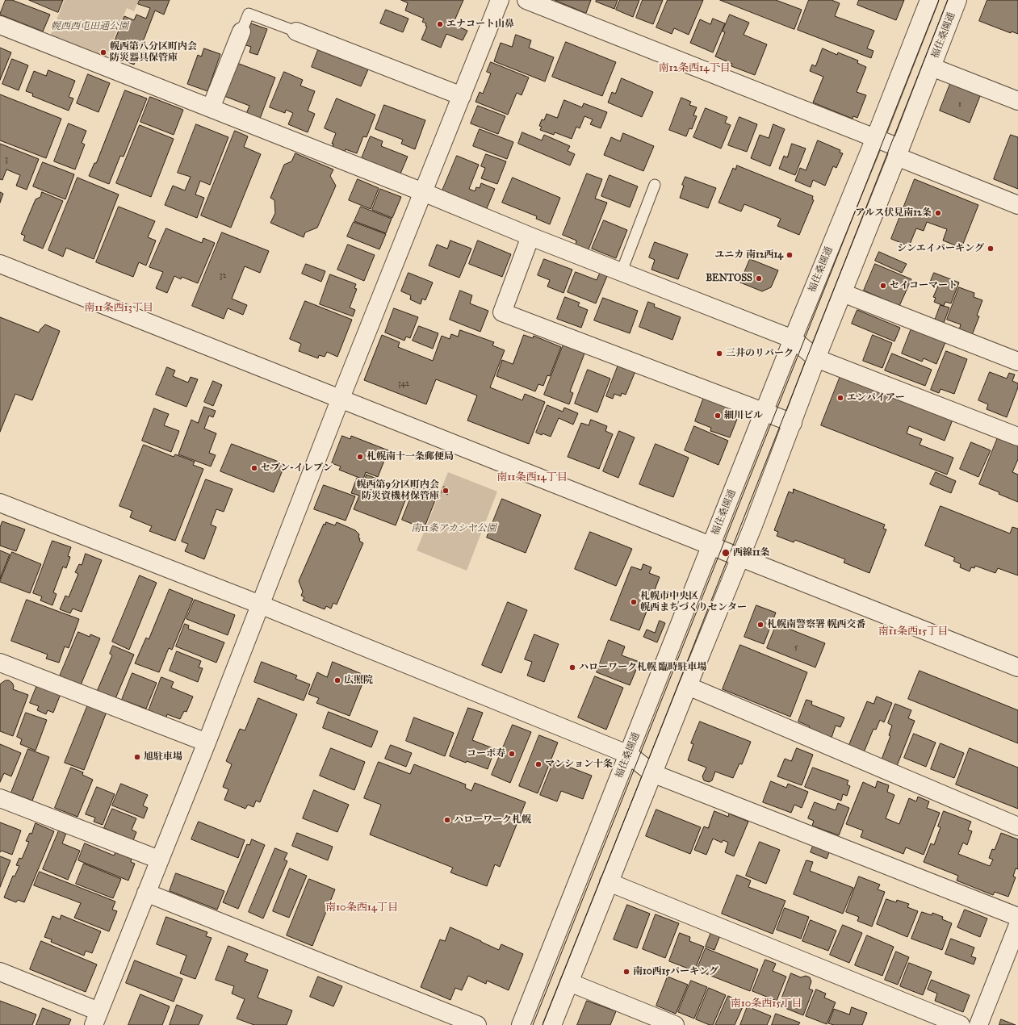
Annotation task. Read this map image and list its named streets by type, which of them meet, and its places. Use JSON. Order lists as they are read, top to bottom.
{
  "streets": {
    "street": ["福住桑園通"]
  },
  "districts": [
    "南12条西14丁目",
    "南11条西13丁目",
    "南11条西14丁目",
    "南11条西15丁目",
    "南10条西14丁目",
    "南10条西15丁目"
  ],
  "parks": ["幌西西屯田通公園", "南11条アカシヤ公園"],
  "places": [
    "エナコート山鼻",
    "幌西第八分区町内会 防災器具保管庫",
    "アルス伏見南12条",
    "シンエイパーキング",
    "ユニカ 南12西14",
    "BENTOSS",
    "セイコーマート",
    "三井のリパーク",
    "エンパイアー",
    "細川ビル",
    "札幌南十一条郵便局",
    "セブン-イレブン",
    "幌西第9分区町内会 防災資機材保管庫",
    "西線11条",
    "札幌市中央区 幌西まちづくりセンター",
    "札幌南警察署 幌西交番",
    "ハローワーク札幌 臨時駐車場",
    "広照院",
    "コーポ寿",
    "旭駐車場",
    "マンション十条",
    "ハローワーク札幌",
    "南10西15パーキング"
  ],
  "house_numbers": [
    "1",
    "3",
    "32",
    "342",
    "5"
  ]
}
